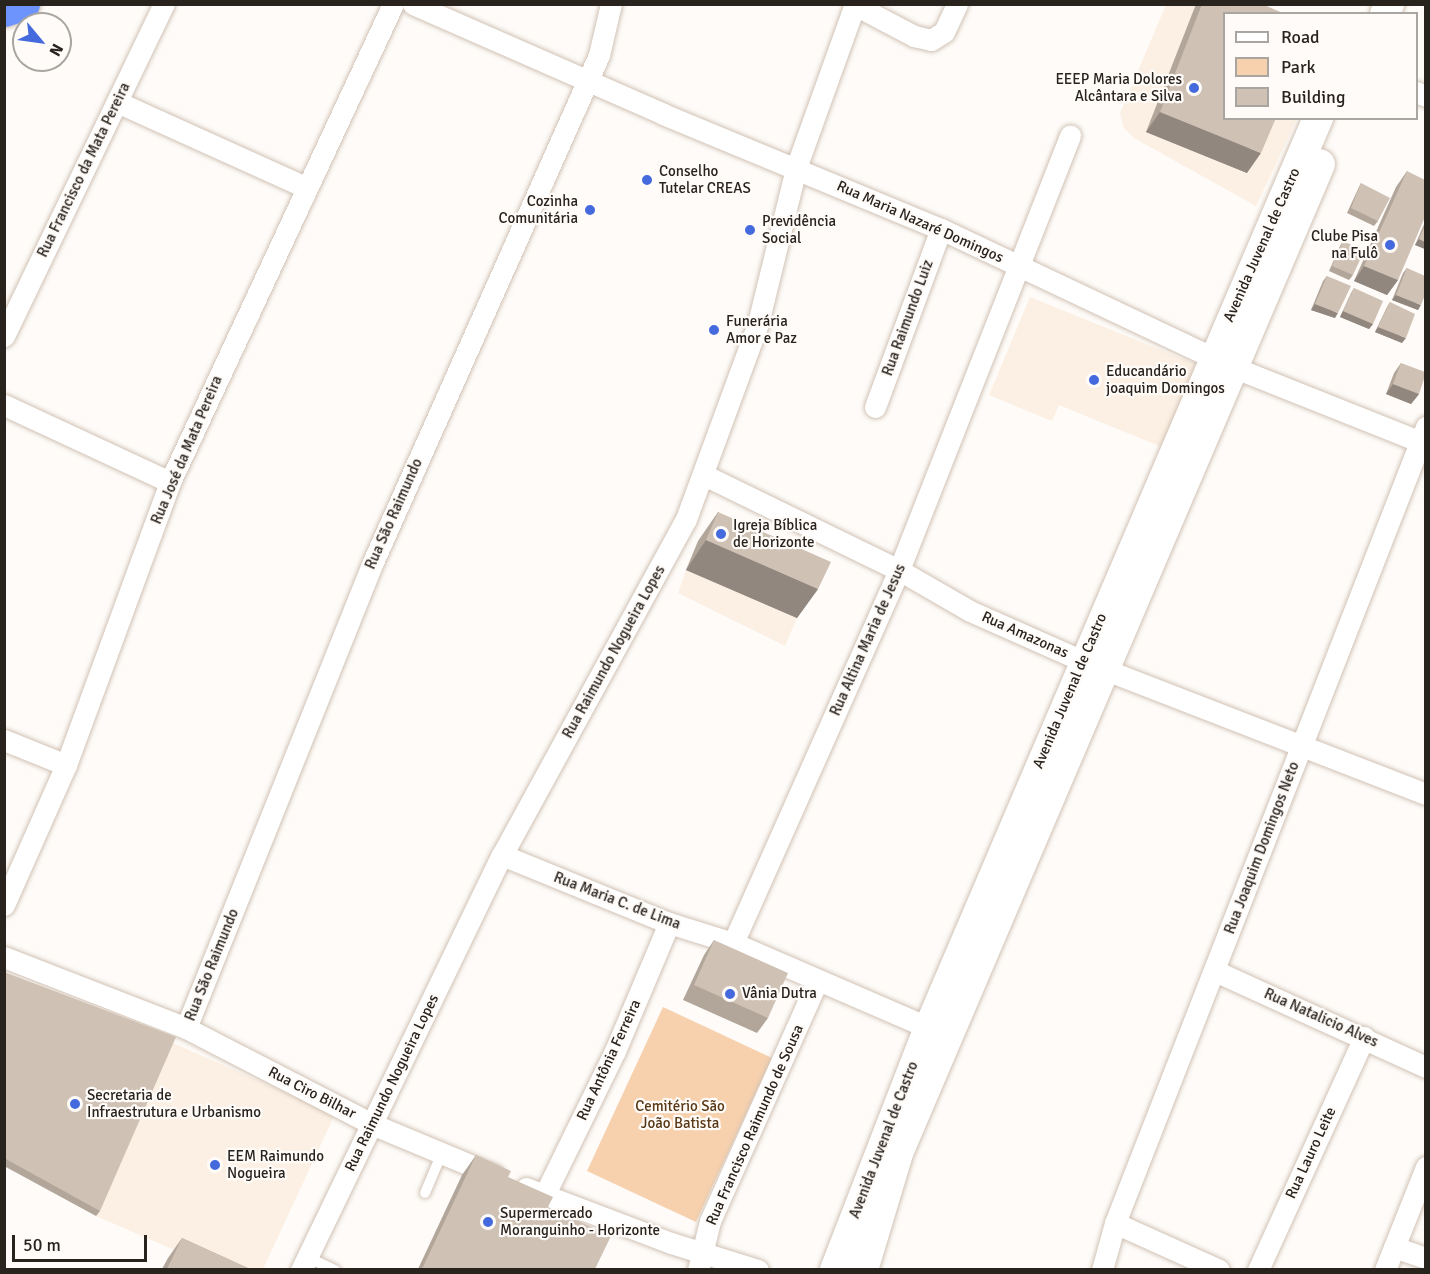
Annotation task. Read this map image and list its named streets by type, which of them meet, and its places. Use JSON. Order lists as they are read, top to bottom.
{
  "streets": {
    "street": [
      "Rua Francisco da Mata Pereira",
      "Rua Maria Nazaré Domingos",
      "Avenida Juvenal de Castro",
      "Rua Raimundo Luiz",
      "Rua José da Mata Pereira",
      "Rua São Raimundo",
      "Rua Amazonas",
      "Rua Altina Maria de Jesus",
      "Rua Raimundo Nogueira Lopes",
      "Rua Joaquim Domingos Neto",
      "Rua Maria C. de Lima",
      "Rua Natalicio Alves",
      "Rua Antônia Ferreira",
      "Rua Ciro Bilhar",
      "Rua Francisco Raimundo de Sousa",
      "Rua Lauro Leite"
    ]
  },
  "crossings": [
    ["Rua Maria Nazaré Domingos", "Avenida Juvenal de Castro"],
    ["Rua Maria Nazaré Domingos", "Rua Raimundo Luiz"],
    ["Rua Maria Nazaré Domingos", "Rua São Raimundo"],
    ["Rua Maria Nazaré Domingos", "Rua Altina Maria de Jesus"],
    ["Rua Maria Nazaré Domingos", "Rua Raimundo Nogueira Lopes"],
    ["Rua Maria Nazaré Domingos", "Rua Joaquim Domingos Neto"],
    ["Avenida Juvenal de Castro", "Rua Amazonas"],
    ["Rua São Raimundo", "Rua Ciro Bilhar"],
    ["Rua Amazonas", "Rua Altina Maria de Jesus"],
    ["Rua Amazonas", "Rua Raimundo Nogueira Lopes"],
    ["Rua Amazonas", "Rua Joaquim Domingos Neto"],
    ["Rua Altina Maria de Jesus", "Rua Maria C. de Lima"],
    ["Rua Raimundo Nogueira Lopes", "Rua Maria C. de Lima"],
    ["Rua Raimundo Nogueira Lopes", "Rua Ciro Bilhar"],
    ["Rua Joaquim Domingos Neto", "Rua Natalicio Alves"],
    ["Rua Maria C. de Lima", "Rua Antônia Ferreira"],
    ["Rua Natalicio Alves", "Rua Lauro Leite"],
    ["Rua Antônia Ferreira", "Rua Ciro Bilhar"],
    ["Rua Ciro Bilhar", "Rua Francisco Raimundo de Sousa"]
  ],
  "parks": ["Cemitério São João Batista"],
  "places": [
    "EEEP Maria Dolores Alcântara e Silva",
    "Conselho Tutelar CREAS",
    "Cozinha Comunitária",
    "Previdência Social",
    "Clube Pisa na Fulô",
    "Funerária Amor e Paz",
    "Educandário joaquim Domingos",
    "Igreja Bíblica de Horizonte",
    "Vânia Dutra",
    "Secretaria de Infraestrutura e Urbanismo",
    "EEM Raimundo Nogueira",
    "Supermercado Moranguinho - Horizonte"
  ],
  "legend": ["Road", "Park", "Building"],
  "scale_bar": "50 m",
  "north": "bottom right"
}
